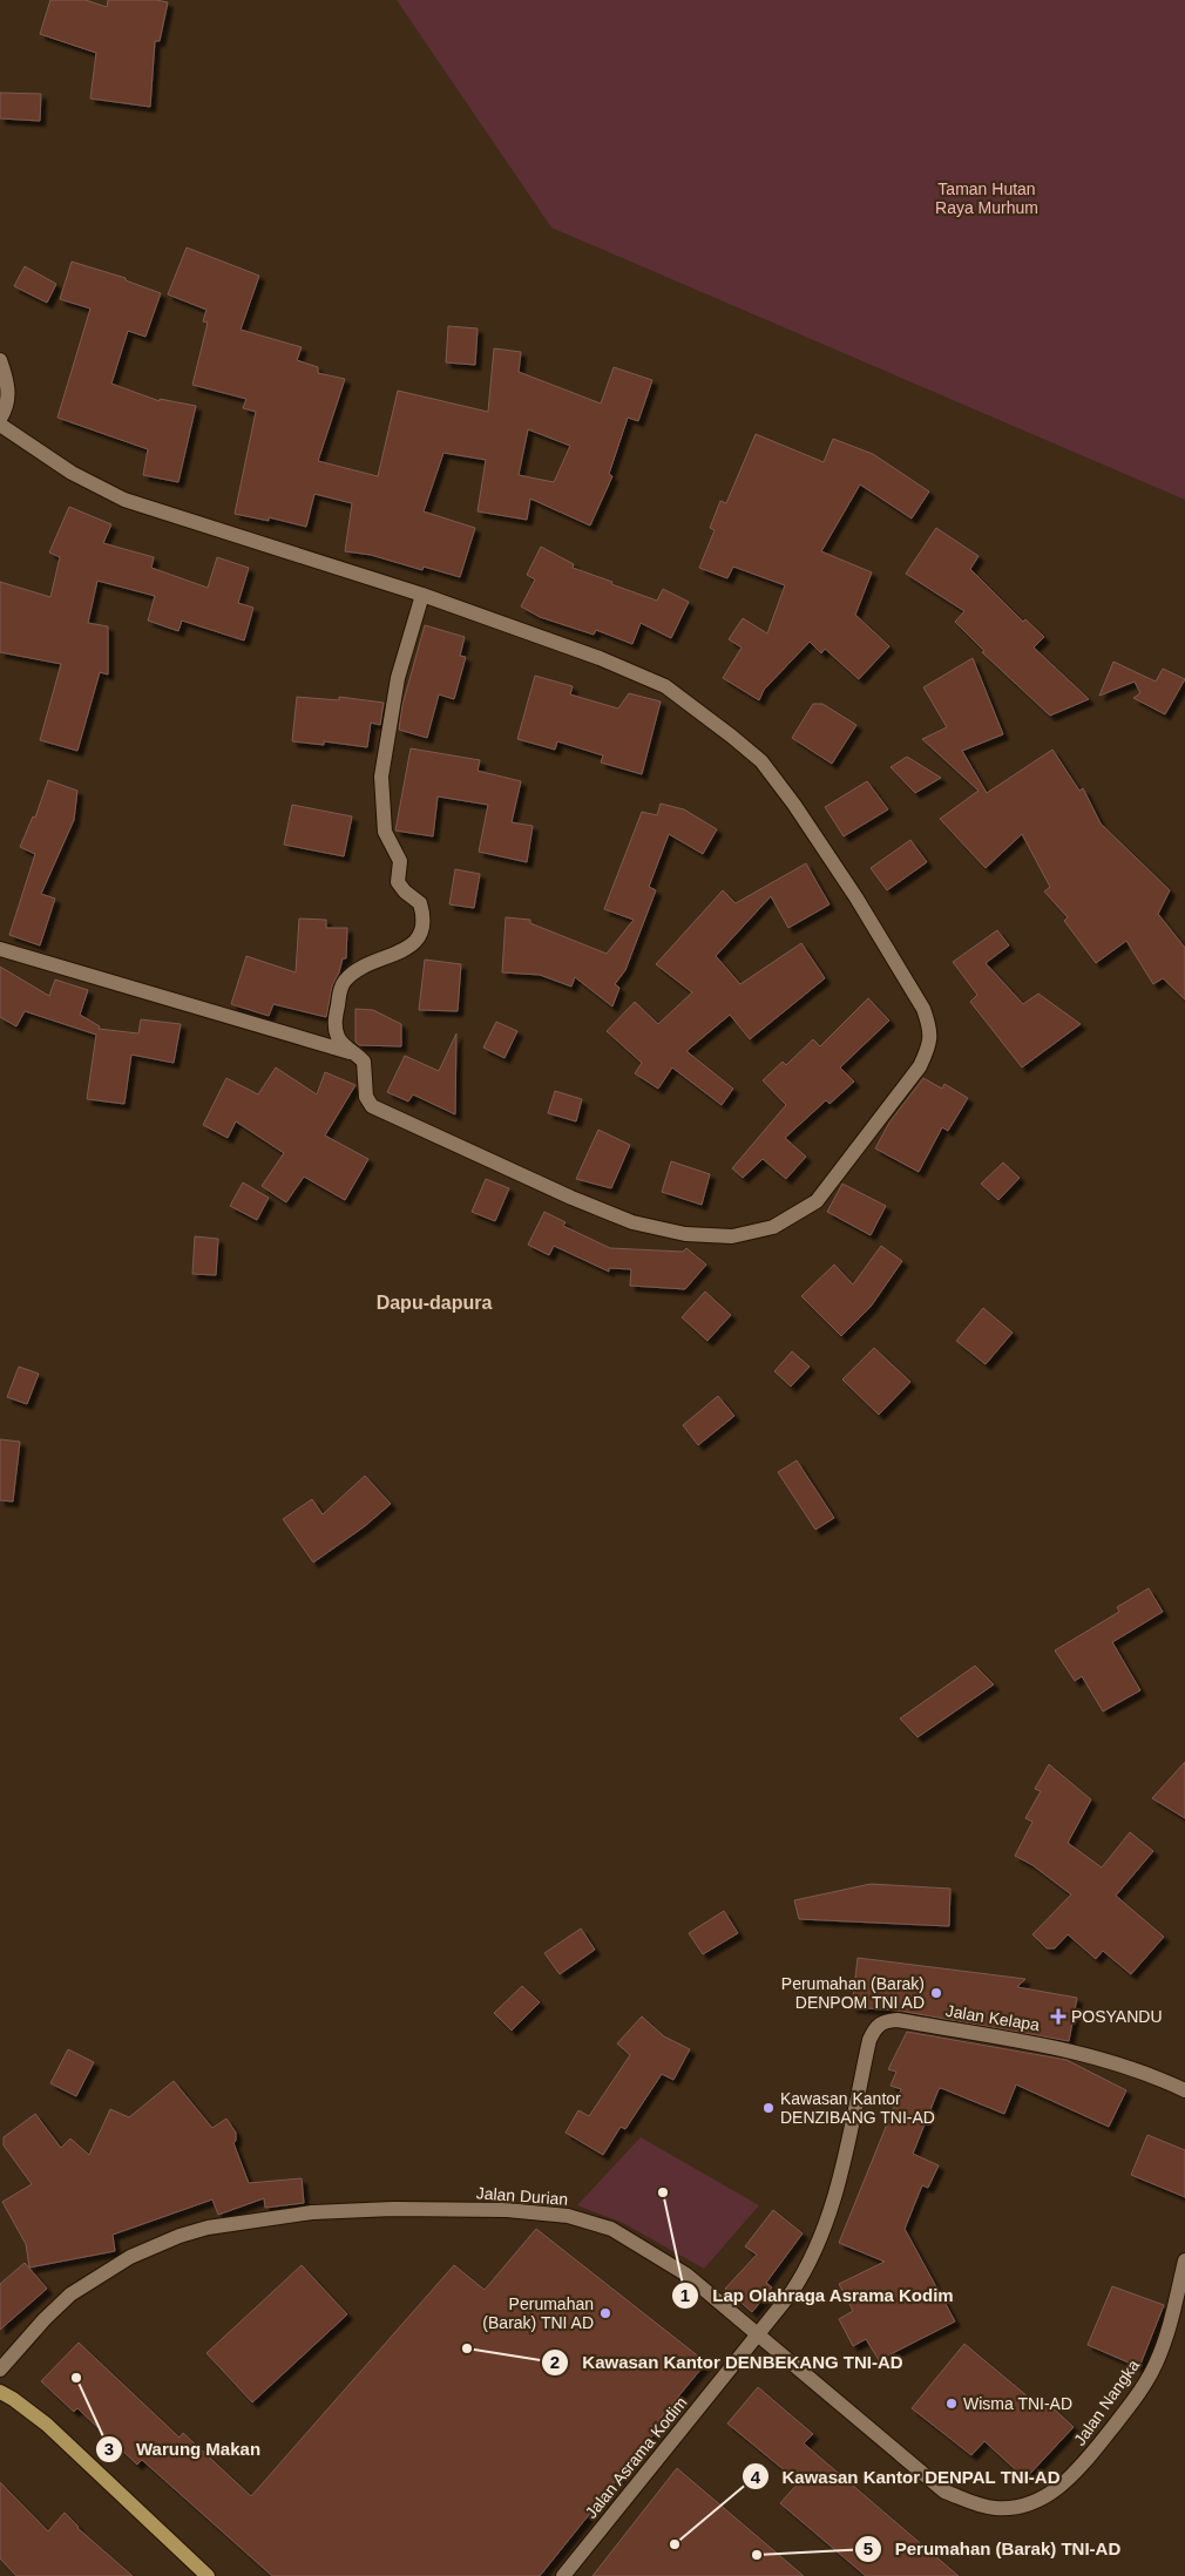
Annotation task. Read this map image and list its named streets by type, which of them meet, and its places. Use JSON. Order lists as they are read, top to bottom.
{
  "streets": {
    "street": [
      "Jalan Kelapa",
      "Jalan Durian",
      "Jalan Nangka",
      "Jalan Asrama Kodim"
    ]
  },
  "crossings": [
    ["Jalan Kelapa", "Jalan Durian"],
    ["Jalan Kelapa", "Jalan Asrama Kodim"],
    ["Jalan Durian", "Jalan Nangka"],
    ["Jalan Durian", "Jalan Asrama Kodim"]
  ],
  "districts": ["Dapu-dapura"],
  "parks": ["Taman Hutan Raya Murhum"],
  "places": {
    "other": [
      "Perumahan (Barak) DENPOM TNI AD",
      "Kawasan Kantor DENZIBANG TNI-AD",
      "Lap Olahraga Asrama Kodim",
      "Perumahan (Barak) TNI AD",
      "Kawasan Kantor DENBEKANG TNI-AD",
      "Warung Makan",
      "Wisma TNI-AD",
      "Kawasan Kantor DENPAL TNI-AD",
      "Perumahan (Barak) TNI-AD"
    ],
    "health": ["POSYANDU"]
  }
}
